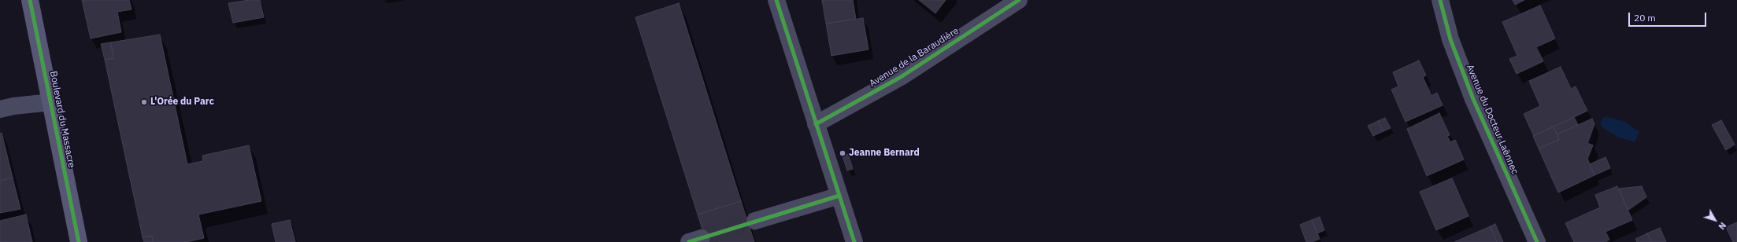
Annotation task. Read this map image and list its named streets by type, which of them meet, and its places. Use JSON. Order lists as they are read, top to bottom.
{
  "streets": {
    "main road": ["Boulevard du Massacre"],
    "street": ["Avenue de la Baraudière", "Avenue du Docteur Laënnec"]
  },
  "places": ["L'Orée du Parc", "Jeanne Bernard"],
  "scale_bar": "20 m",
  "north": "bottom right"
}
